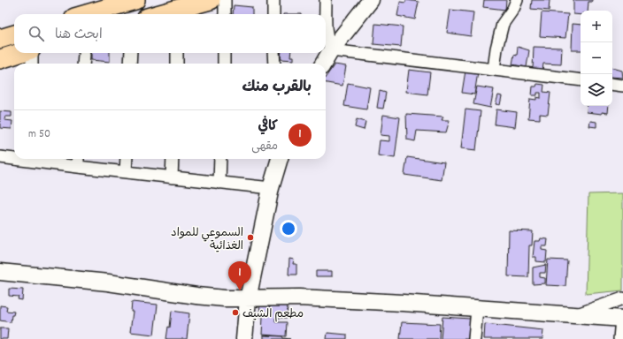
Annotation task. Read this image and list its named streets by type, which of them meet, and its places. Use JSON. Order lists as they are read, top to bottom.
{
  "places": ["السموعي للمواد الغذائية", "مطعم الشيف"],
  "page": {
    "map_buttons": ["+", "−"],
    "search": "ابحث هنا",
    "heading": "بالقرب منك",
    "list": [
      {
        "mark": "1",
        "name": "كافي",
        "note": "مقهى",
        "value": "50 m"
      }
    ],
    "pins": "1"
  }
}
